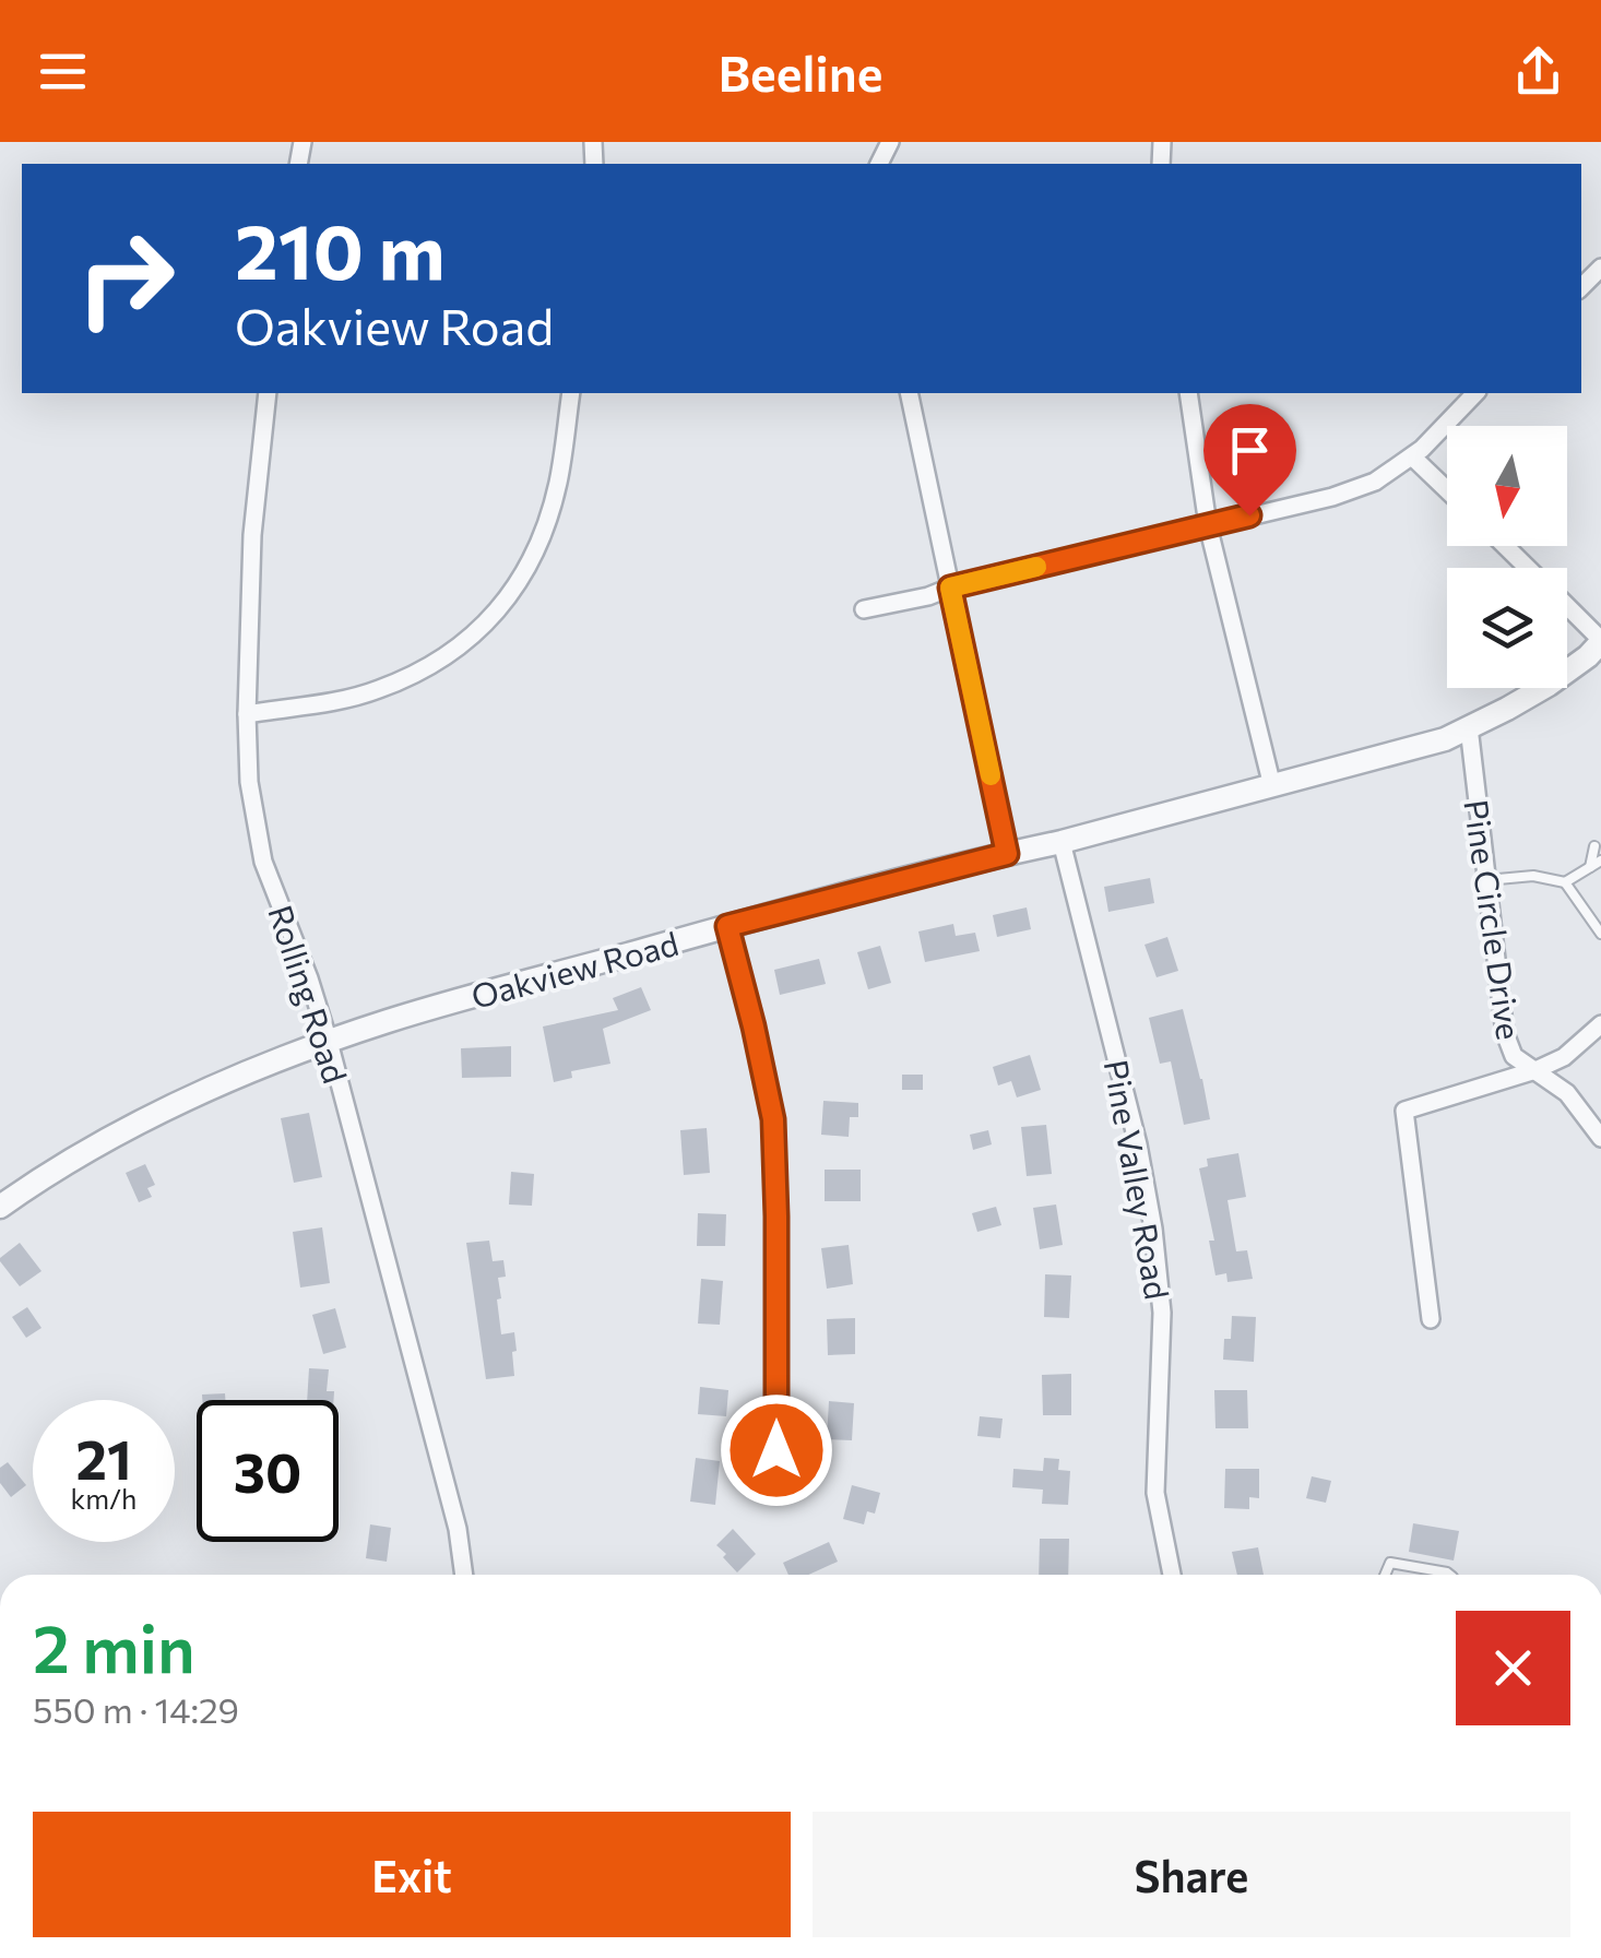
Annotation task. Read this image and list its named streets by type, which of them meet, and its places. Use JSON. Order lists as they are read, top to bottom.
{
  "streets": {
    "street": [
      "Pine Circle Drive",
      "Oakview Road",
      "Rolling Road",
      "Pine Valley Road"
    ]
  },
  "crossings": [
    ["Pine Circle Drive", "Oakview Road"],
    ["Oakview Road", "Rolling Road"],
    ["Oakview Road", "Pine Valley Road"]
  ],
  "north": "bottom",
  "page": {
    "header": "Beeline",
    "turn": ["210 m", "Oakview Road"],
    "speed": "21 km/h",
    "limit": "30",
    "heading": ["2 min", "550 m · 14:29"],
    "buttons": ["Exit", "Share"]
  }
}
